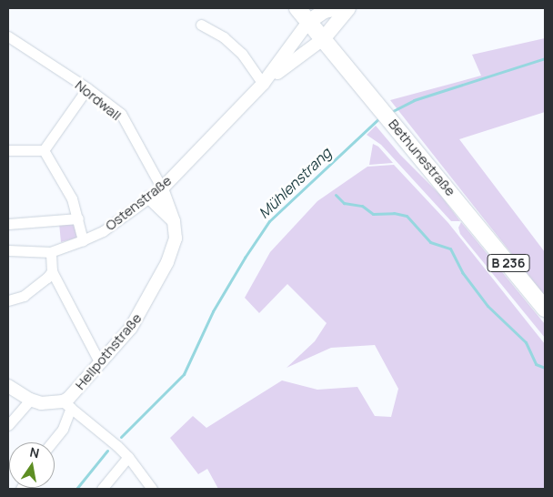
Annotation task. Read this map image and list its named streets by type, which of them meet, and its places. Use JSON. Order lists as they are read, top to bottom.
{
  "streets": {
    "main road": ["Bethunestraße", "B 236"],
    "street": ["Nordwall", "Ostenstraße", "Hellpothstraße"]
  },
  "crossings": [
    ["Nordwall", "Ostenstraße"],
    ["Nordwall", "Hellpothstraße"],
    ["Bethunestraße", "Ostenstraße"],
    ["Ostenstraße", "Hellpothstraße"]
  ],
  "water": ["Mühlenstrang"],
  "north": "top"
}
